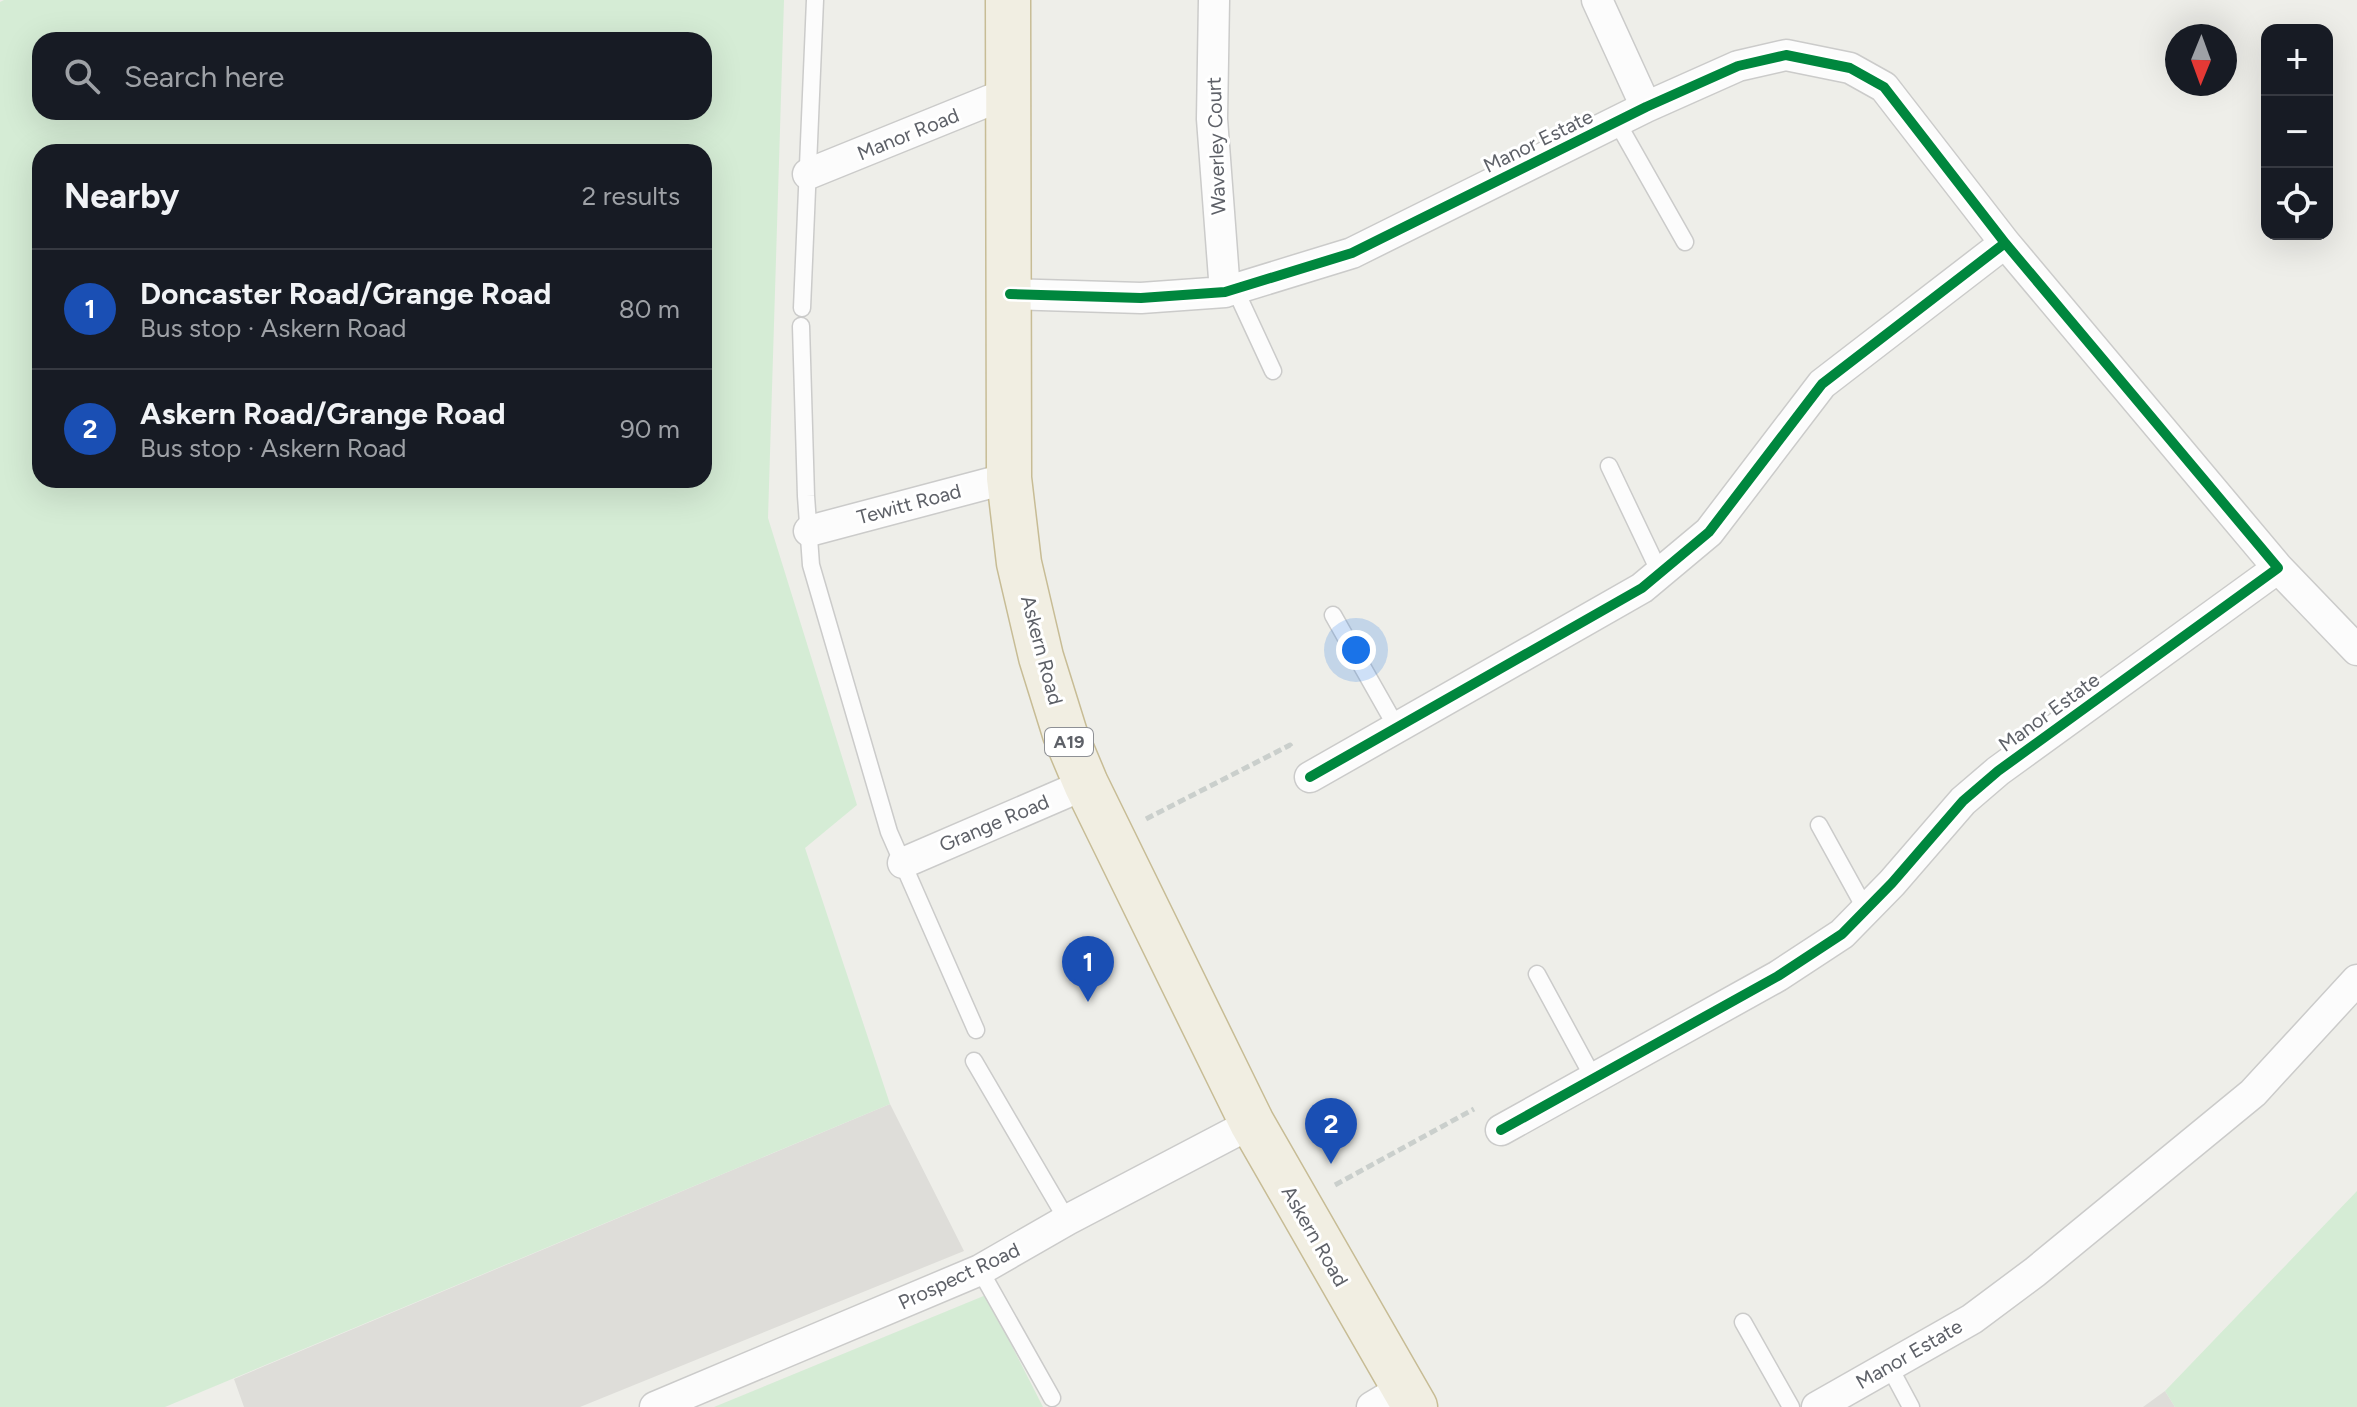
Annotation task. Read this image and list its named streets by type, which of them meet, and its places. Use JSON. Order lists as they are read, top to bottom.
{
  "streets": {
    "highway": ["Askern Road", "A19"],
    "street": [
      "Manor Road",
      "Manor Estate",
      "Waverley Court",
      "Tewitt Road",
      "Grange Road",
      "Prospect Road"
    ]
  },
  "crossings": [
    ["Manor Road", "Askern Road"],
    ["Manor Estate", "Waverley Court"],
    ["Manor Estate", "Askern Road"],
    ["Tewitt Road", "Askern Road"],
    ["Askern Road", "Grange Road"],
    ["Askern Road", "Prospect Road"]
  ],
  "north": "bottom",
  "page": {
    "map_buttons": ["+", "−"],
    "search": "Search here",
    "heading": ["Nearby", "2 results"],
    "list": [
      {
        "mark": "1",
        "name": "Doncaster Road/Grange Road",
        "note": "Bus stop · Askern Road",
        "value": "80 m"
      },
      {
        "mark": "2",
        "name": "Askern Road/Grange Road",
        "note": "Bus stop · Askern Road",
        "value": "90 m"
      }
    ],
    "pins": ["1", "2"]
  }
}
